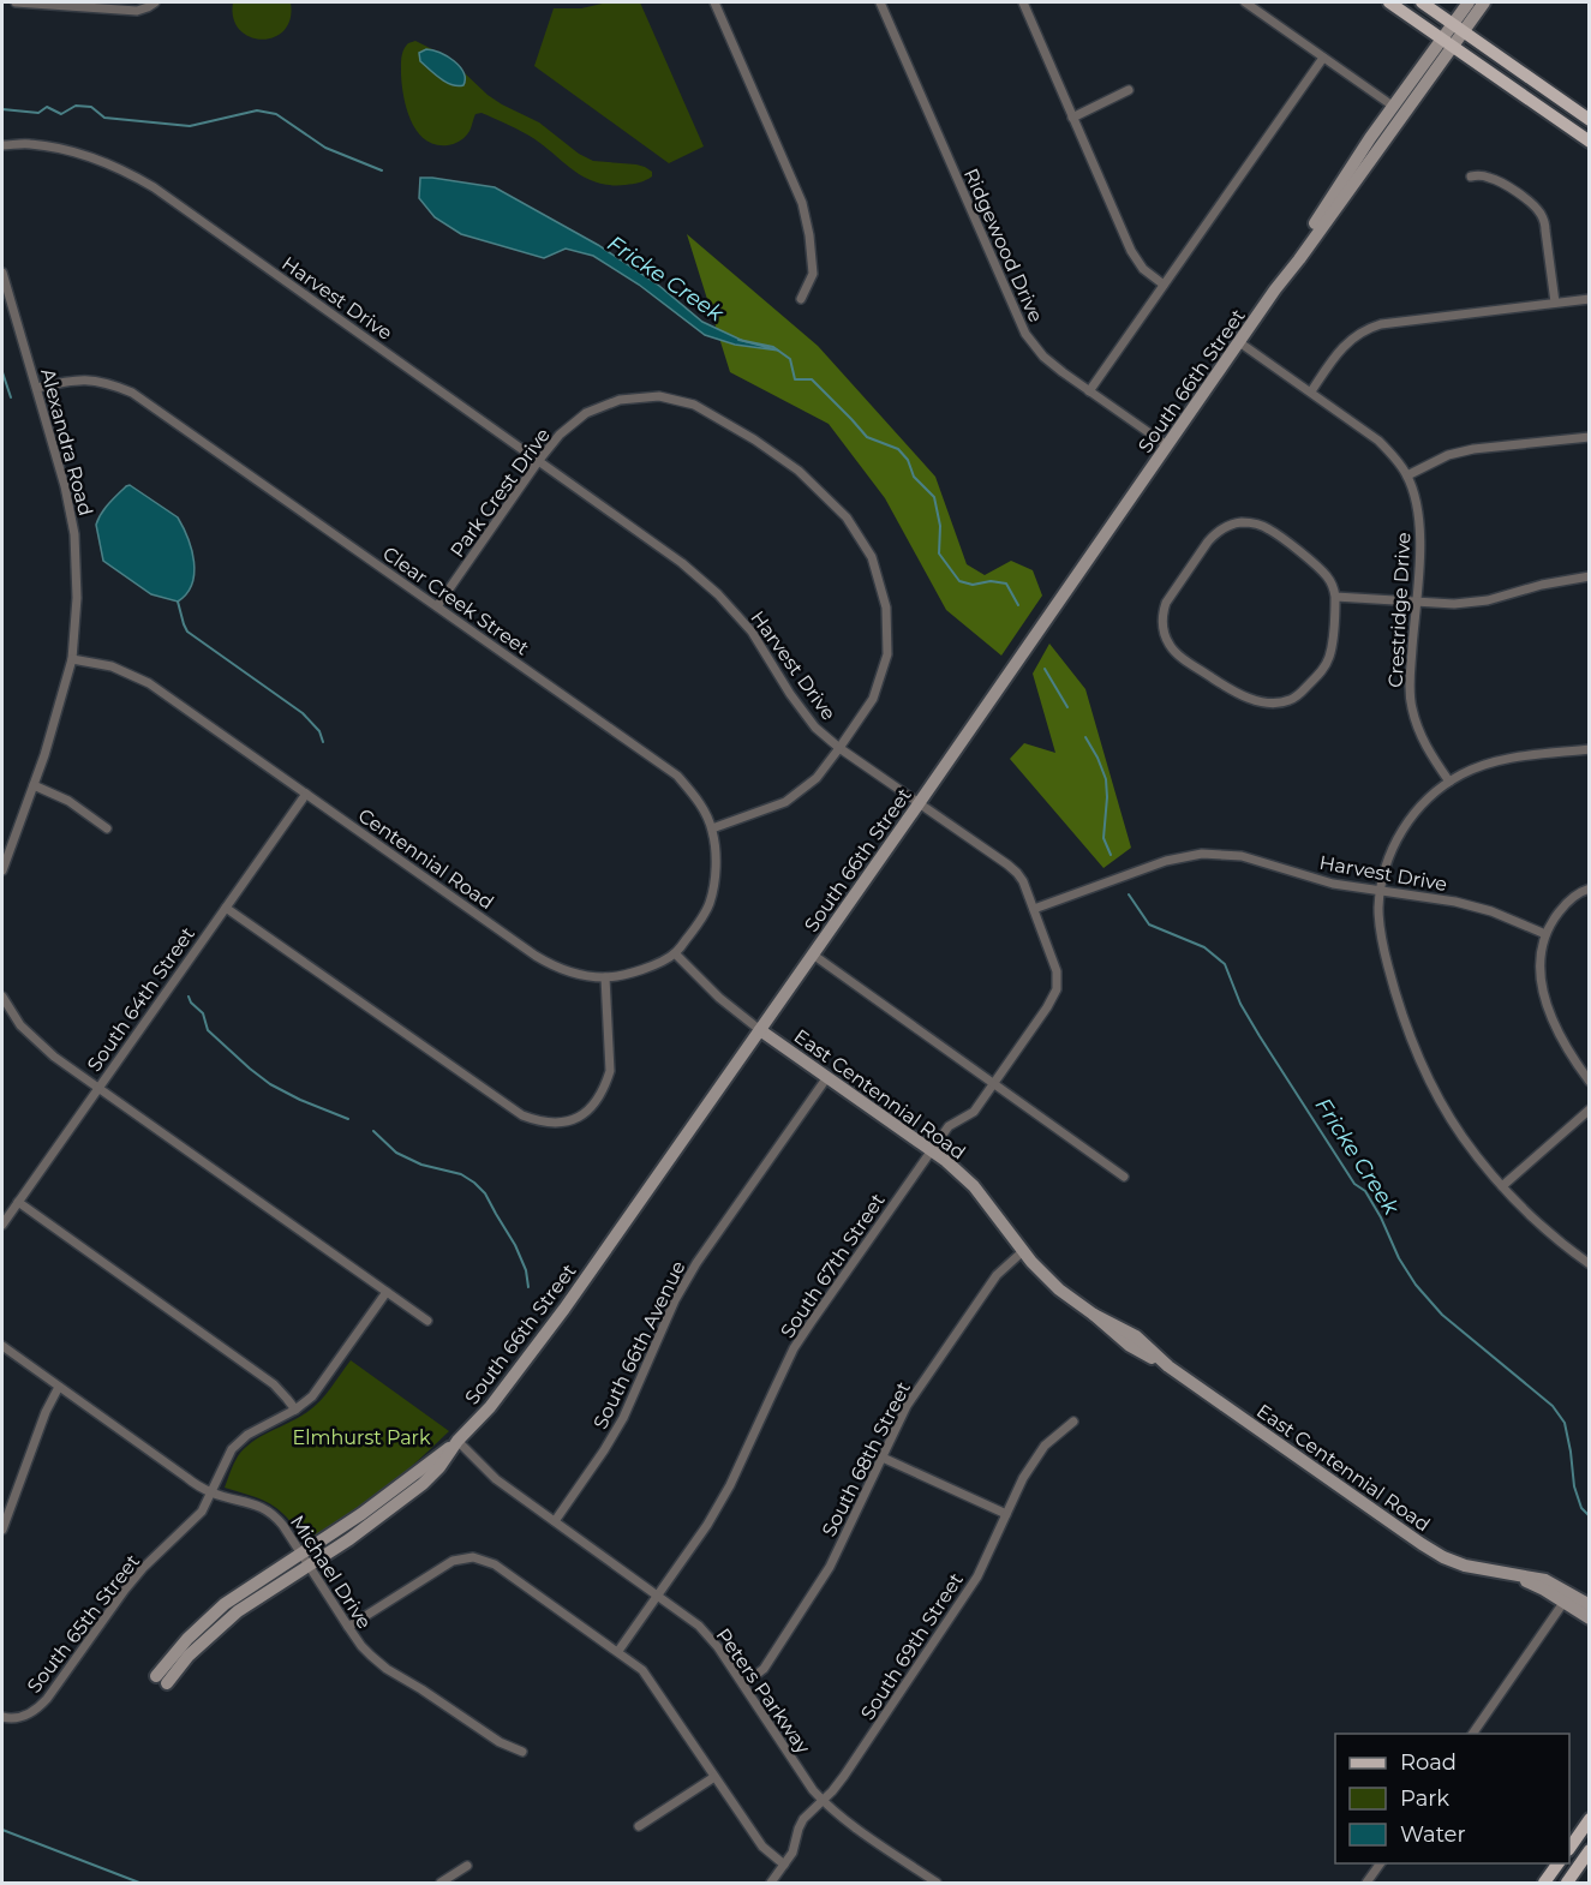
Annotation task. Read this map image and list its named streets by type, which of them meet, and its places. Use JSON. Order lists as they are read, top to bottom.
{
  "streets": {
    "street": [
      "Ridgewood Drive",
      "Harvest Drive",
      "South 66th Street",
      "Alexandra Road",
      "Park Crest Drive",
      "Clear Creek Street",
      "Crestridge Drive",
      "Centennial Road",
      "South 64th Street",
      "East Centennial Road",
      "South 67th Street",
      "South 66th Avenue",
      "South 68th Street",
      "Michael Drive",
      "South 65th Street",
      "South 69th Street",
      "Peters Parkway"
    ]
  },
  "crossings": [
    ["Ridgewood Drive", "South 66th Street"],
    ["Harvest Drive", "South 66th Street"],
    ["Harvest Drive", "Park Crest Drive"],
    ["Harvest Drive", "South 67th Street"],
    ["South 66th Street", "Crestridge Drive"],
    ["South 66th Street", "East Centennial Road"],
    ["South 66th Street", "Michael Drive"],
    ["South 66th Street", "Peters Parkway"],
    ["Alexandra Road", "Clear Creek Street"],
    ["Alexandra Road", "Centennial Road"],
    ["Park Crest Drive", "Clear Creek Street"],
    ["Clear Creek Street", "Centennial Road"],
    ["Centennial Road", "South 64th Street"],
    ["East Centennial Road", "South 67th Street"],
    ["East Centennial Road", "South 66th Avenue"],
    ["East Centennial Road", "South 68th Street"],
    ["South 67th Street", "Peters Parkway"],
    ["South 66th Avenue", "Peters Parkway"],
    ["South 68th Street", "Peters Parkway"],
    ["Michael Drive", "South 65th Street"],
    ["South 69th Street", "Peters Parkway"]
  ],
  "water": ["Fricke Creek"],
  "parks": ["Elmhurst Park"],
  "legend": ["Road", "Park", "Water"]
}
